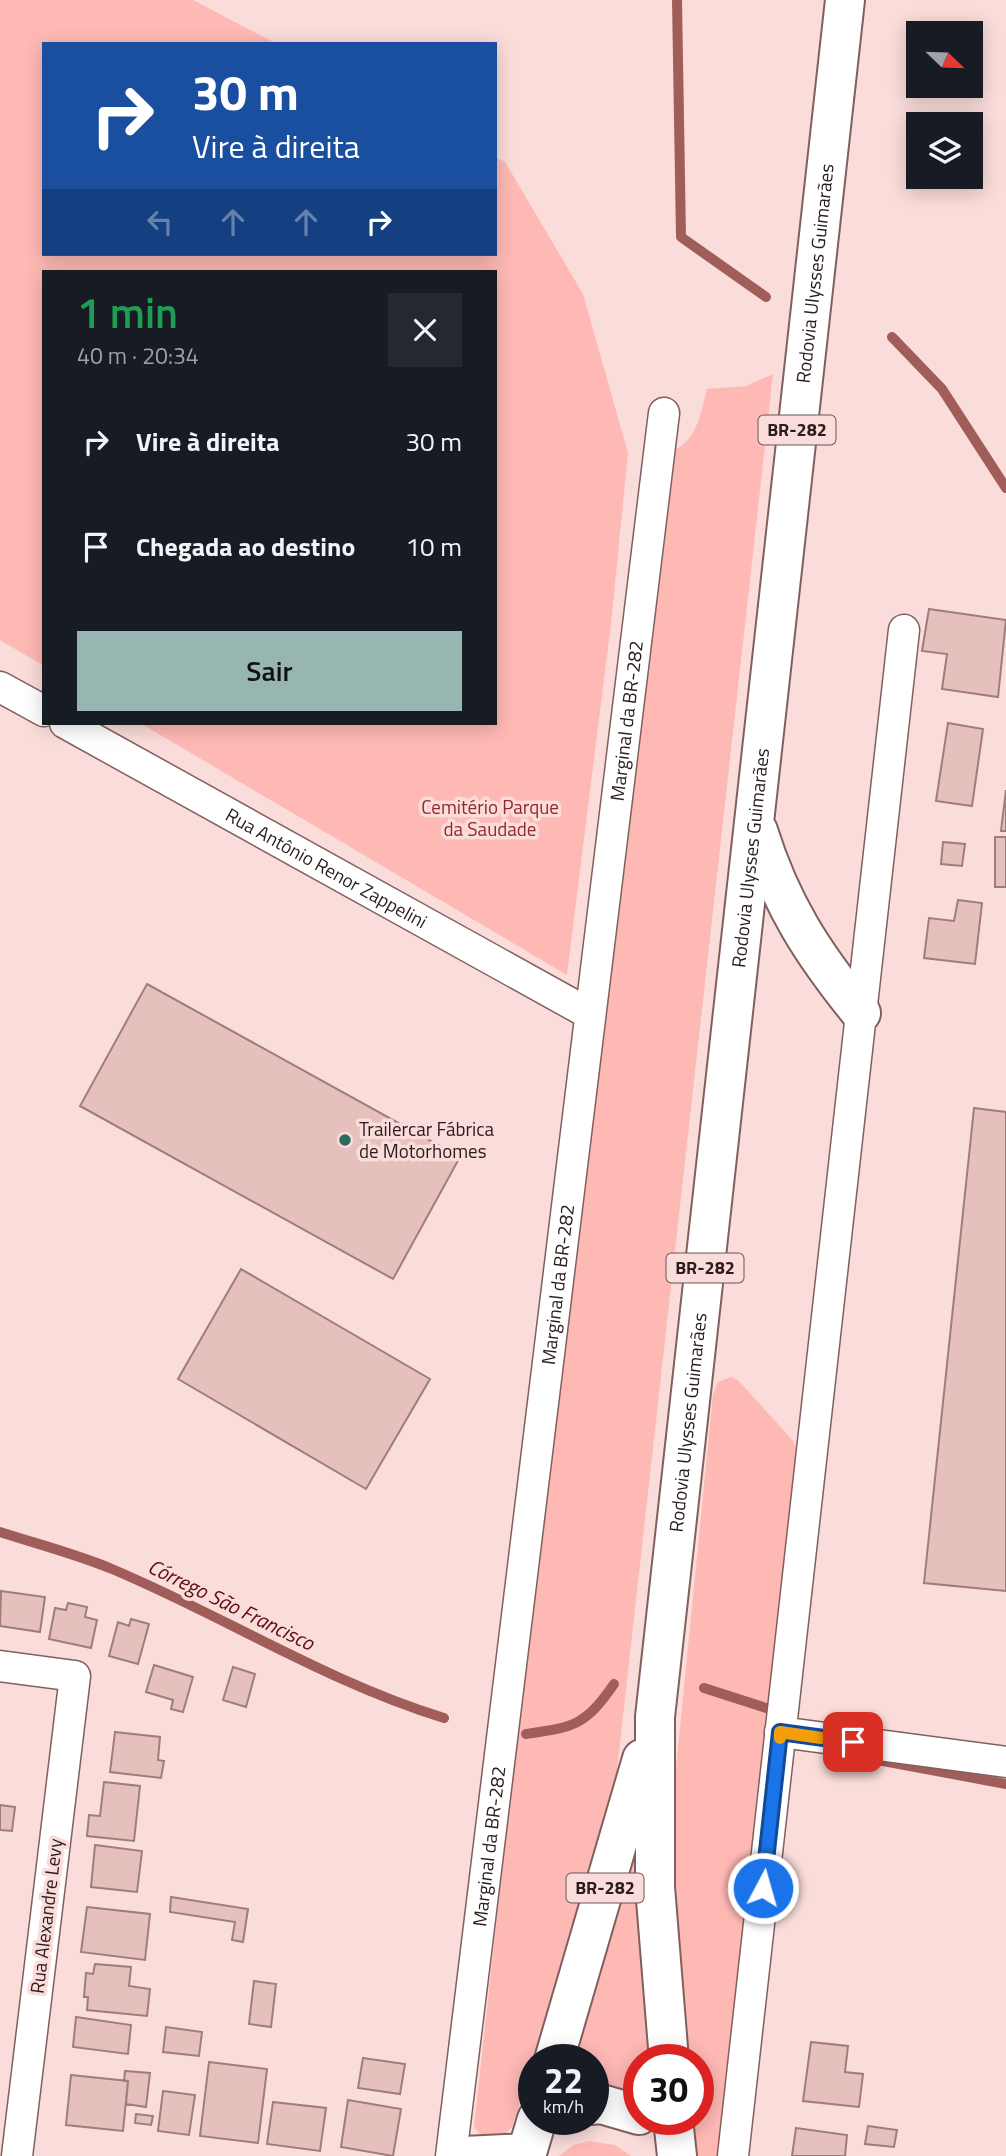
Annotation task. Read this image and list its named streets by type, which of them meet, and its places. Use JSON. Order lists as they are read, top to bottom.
{
  "streets": {
    "main road": ["Rodovia Ulysses Guimarães", "BR-282"],
    "street": ["Marginal da BR-282", "Rua Antônio Renor Zappelini", "Rua Alexandre Levy"]
  },
  "crossings": [
    ["Marginal da BR-282", "Rua Antônio Renor Zappelini"]
  ],
  "water": ["Córrego São Francisco"],
  "parks": ["Cemitério Parque da Saudade"],
  "places": ["Trailercar Fábrica de Motorhomes"],
  "north": "bottom right",
  "page": {
    "turn": ["30 m", "Vire à direita"],
    "heading": ["1 min", "40 m · 20:34"],
    "list": [
      {
        "name": "Vire à direita",
        "value": "30 m"
      },
      {
        "name": "Chegada ao destino",
        "value": "10 m"
      }
    ],
    "buttons": "Sair",
    "speed": "22 km/h",
    "limit": "30"
  }
}
